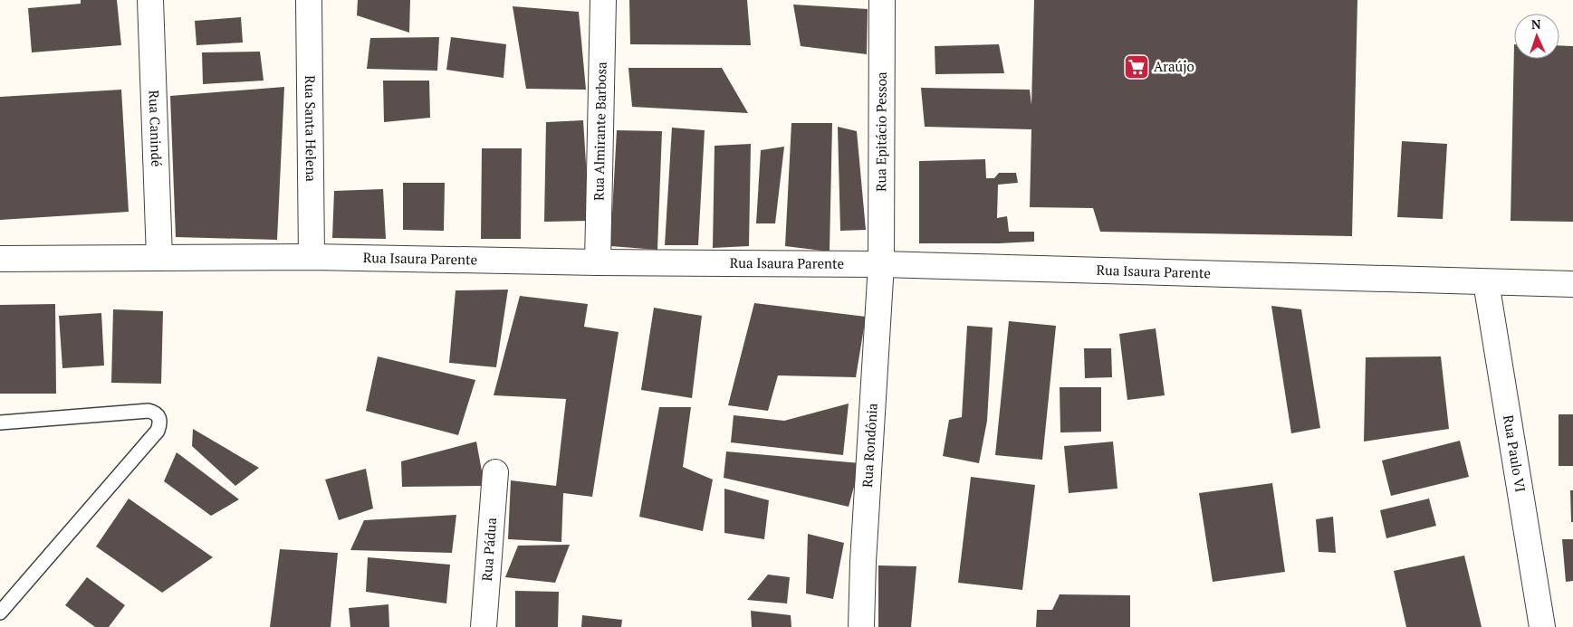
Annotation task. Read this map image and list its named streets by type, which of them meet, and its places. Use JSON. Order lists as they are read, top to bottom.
{
  "streets": {
    "street": [
      "Rua Santa Helena",
      "Rua Canindé",
      "Rua Almirante Barbosa",
      "Rua Epitácio Pessoa",
      "Rua Isaura Parente",
      "Rua Rondônia",
      "Rua Paulo VI",
      "Rua Pádua"
    ]
  },
  "crossings": [
    ["Rua Santa Helena", "Rua Isaura Parente"],
    ["Rua Canindé", "Rua Isaura Parente"],
    ["Rua Almirante Barbosa", "Rua Isaura Parente"],
    ["Rua Epitácio Pessoa", "Rua Isaura Parente"],
    ["Rua Epitácio Pessoa", "Rua Rondônia"],
    ["Rua Isaura Parente", "Rua Rondônia"],
    ["Rua Isaura Parente", "Rua Paulo VI"]
  ],
  "places": {
    "supermarket": ["Araújo"]
  },
  "north": "top"
}
